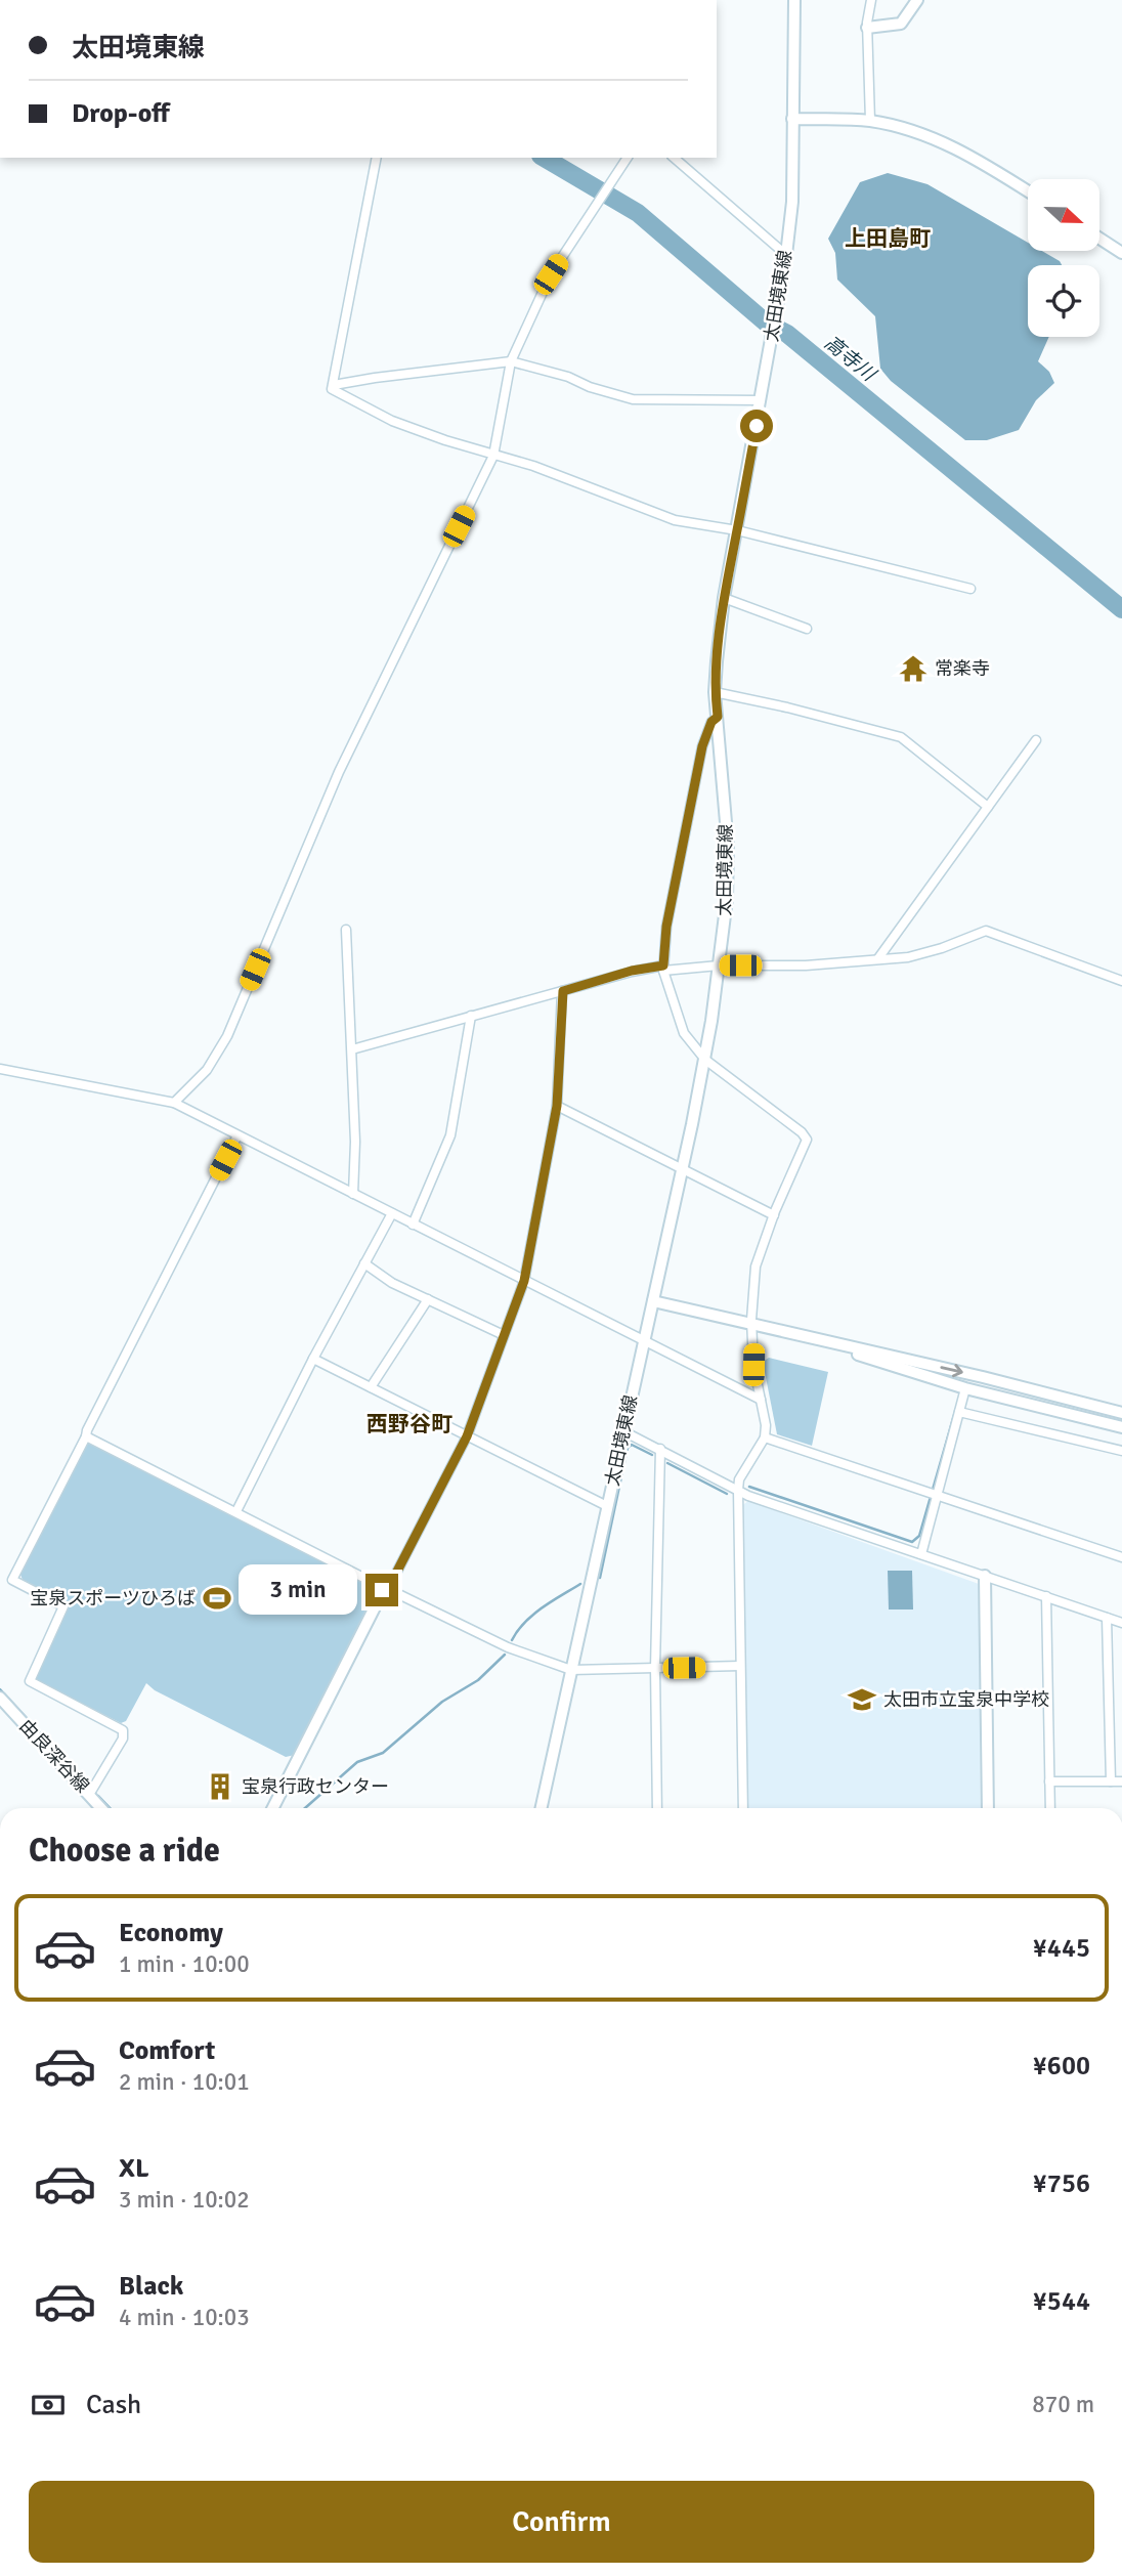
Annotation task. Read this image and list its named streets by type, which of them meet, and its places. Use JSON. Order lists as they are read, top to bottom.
{
  "streets": {
    "main road": ["太田境東線", "由良深谷線"]
  },
  "districts": ["上田島町", "西野谷町"],
  "water": ["高寺川"],
  "places": {
    "temple": ["常楽寺"],
    "sports": ["宝泉スポーツひろば"],
    "school or university": ["太田市立宝泉中学校"],
    "building": ["宝泉行政センター"]
  },
  "north": "right",
  "page": {
    "banner": ["太田境東線", "Drop-off"],
    "bubble": "3 min",
    "heading": "Choose a ride",
    "list": [
      {
        "name": "Economy",
        "note": "1 min · 10:00",
        "value": "¥445"
      },
      {
        "name": "Comfort",
        "note": "2 min · 10:01",
        "value": "¥600"
      },
      {
        "name": "XL",
        "note": "3 min · 10:02",
        "value": "¥756"
      },
      {
        "name": "Black",
        "note": "4 min · 10:03",
        "value": "¥544"
      }
    ],
    "pay": ["Cash", "870 m"],
    "buttons": "Confirm"
  }
}
